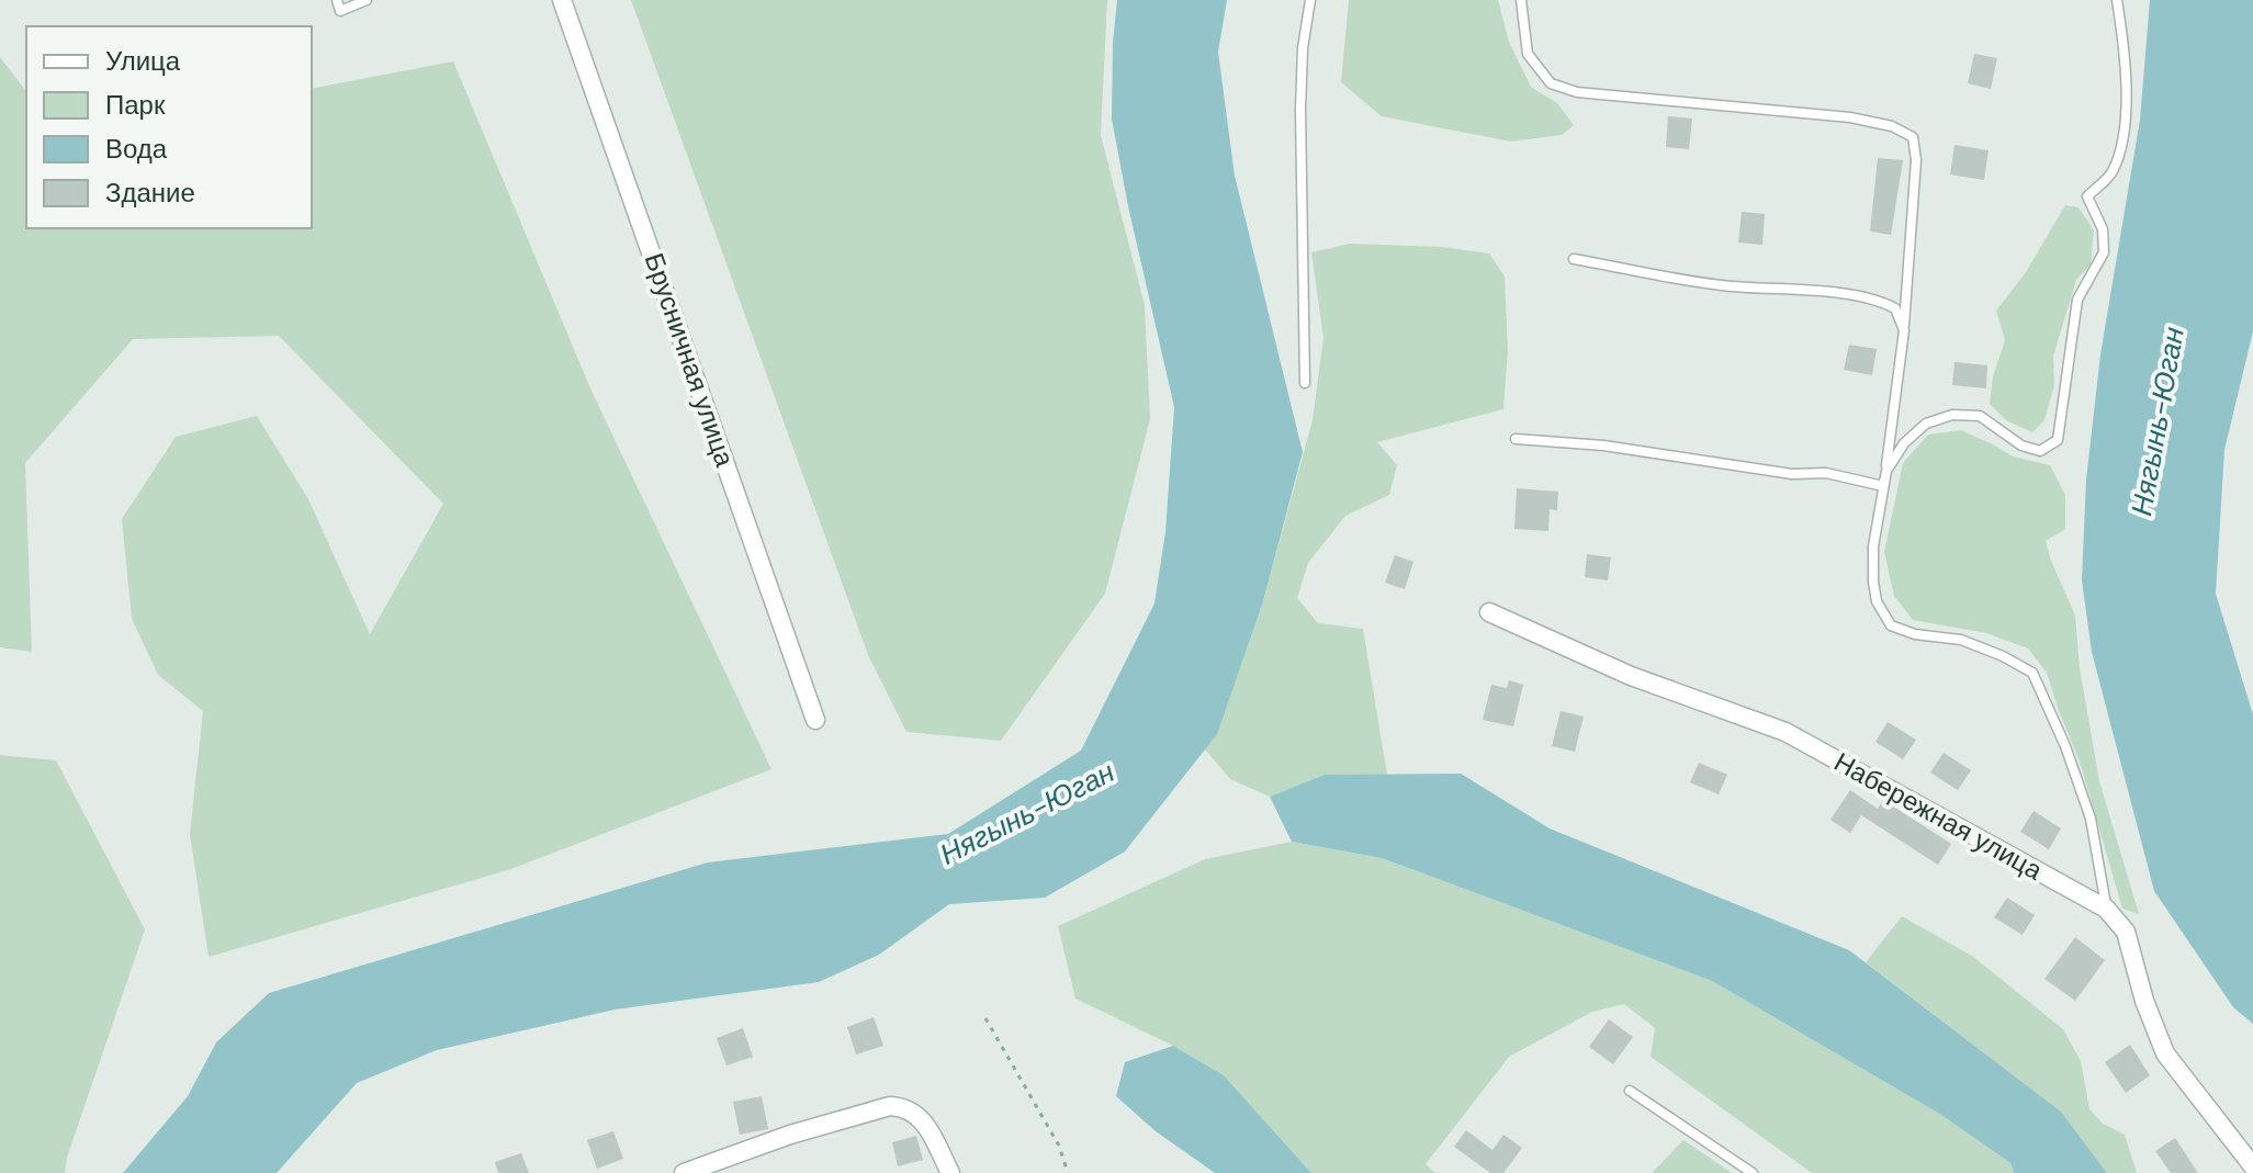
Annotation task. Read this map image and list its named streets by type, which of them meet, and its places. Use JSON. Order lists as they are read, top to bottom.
{
  "streets": {
    "street": ["Брусничная улица", "Набережная улица"]
  },
  "water": ["Нягынь-Юган"],
  "legend": [
    "Улица",
    "Парк",
    "Вода",
    "Здание"
  ]
}
